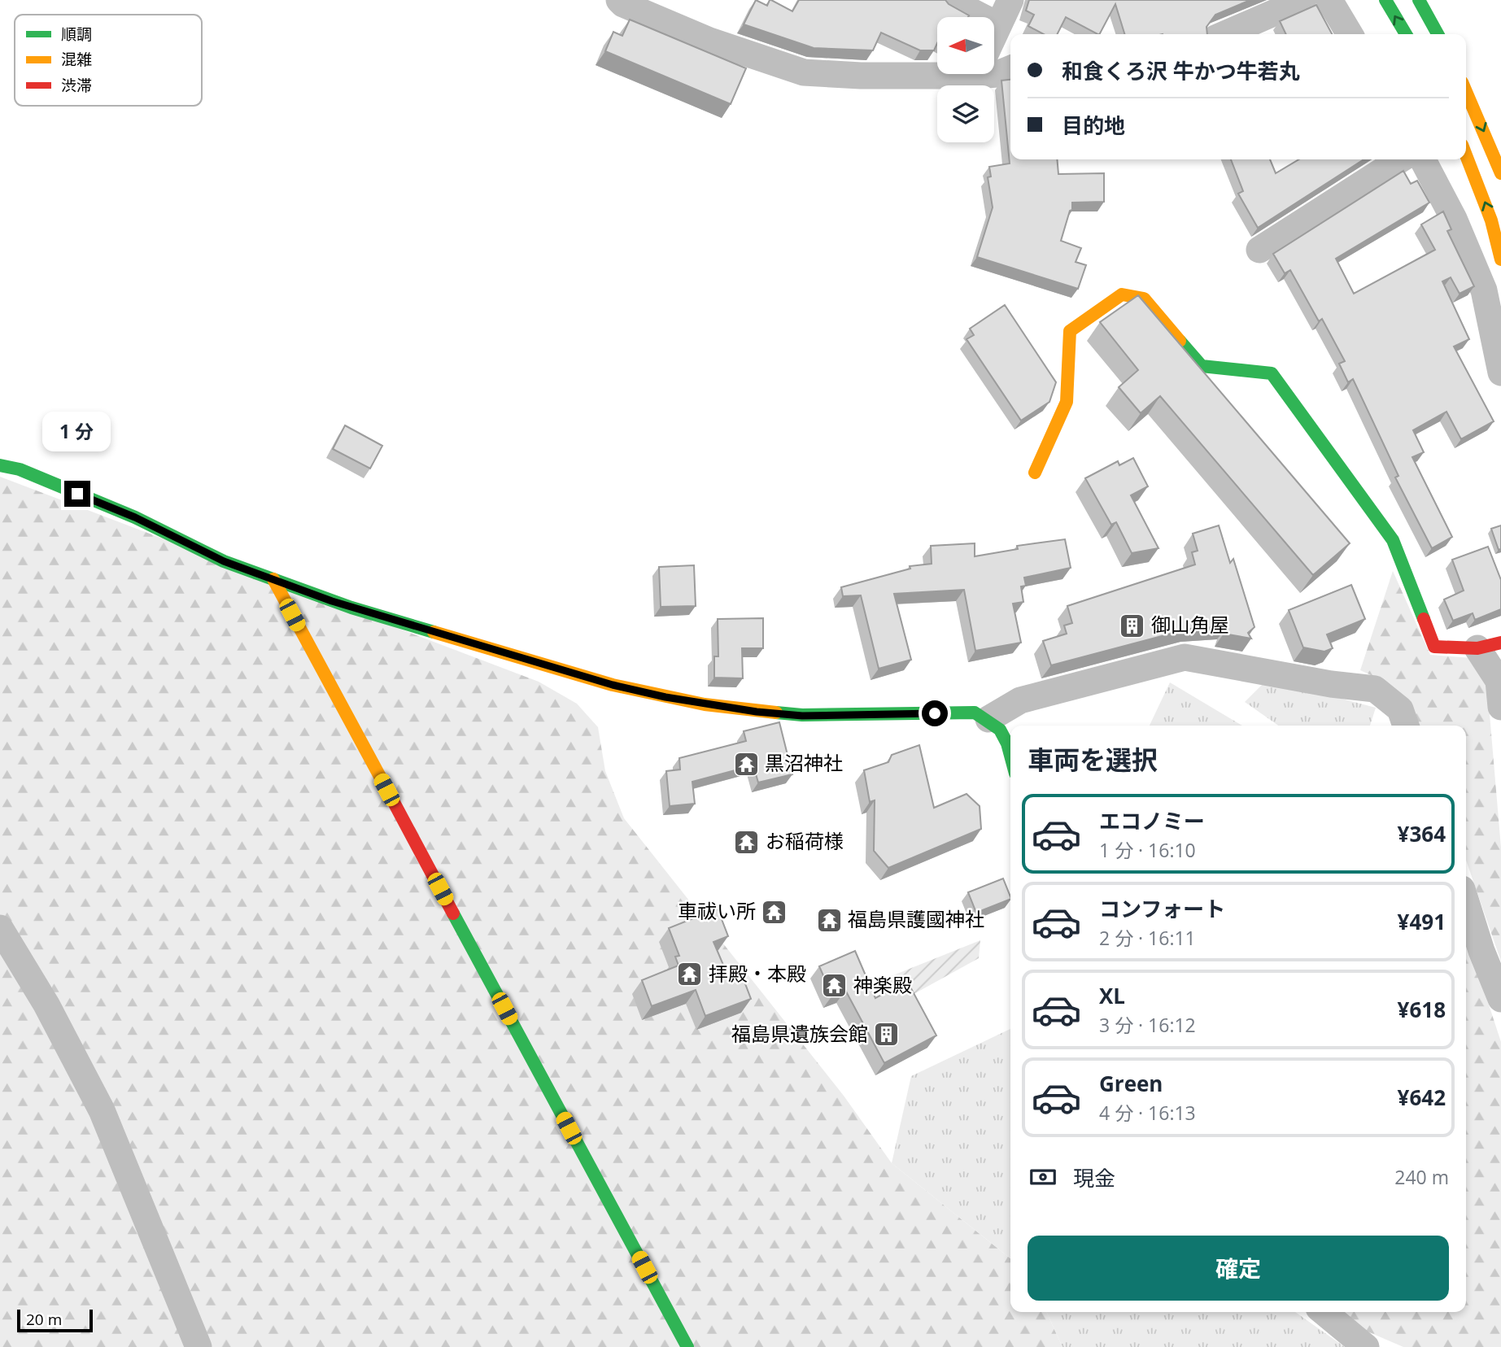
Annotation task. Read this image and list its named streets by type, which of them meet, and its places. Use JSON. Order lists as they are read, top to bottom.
{
  "places": {
    "building": ["御山角屋", "福島県遺族会館"],
    "temple": [
      "黒沼神社",
      "お稲荷様",
      "車祓い所",
      "福島県護國神社",
      "拝殿・本殿",
      "神楽殿"
    ]
  },
  "legend": ["順調", "混雑", "渋滞"],
  "scale_bar": "20 m",
  "north": "left",
  "page": {
    "banner": ["和食くろ沢 牛かつ牛若丸", "目的地"],
    "bubble": "1 分",
    "heading": "車両を選択",
    "list": [
      {
        "name": "エコノミー",
        "note": "1 分 · 16:10",
        "value": "¥364"
      },
      {
        "name": "コンフォート",
        "note": "2 分 · 16:11",
        "value": "¥491"
      },
      {
        "name": "XL",
        "note": "3 分 · 16:12",
        "value": "¥618"
      },
      {
        "name": "Green",
        "note": "4 分 · 16:13",
        "value": "¥642"
      }
    ],
    "pay": ["現金", "240 m"],
    "buttons": "確定",
    "scale": "20 m"
  }
}
